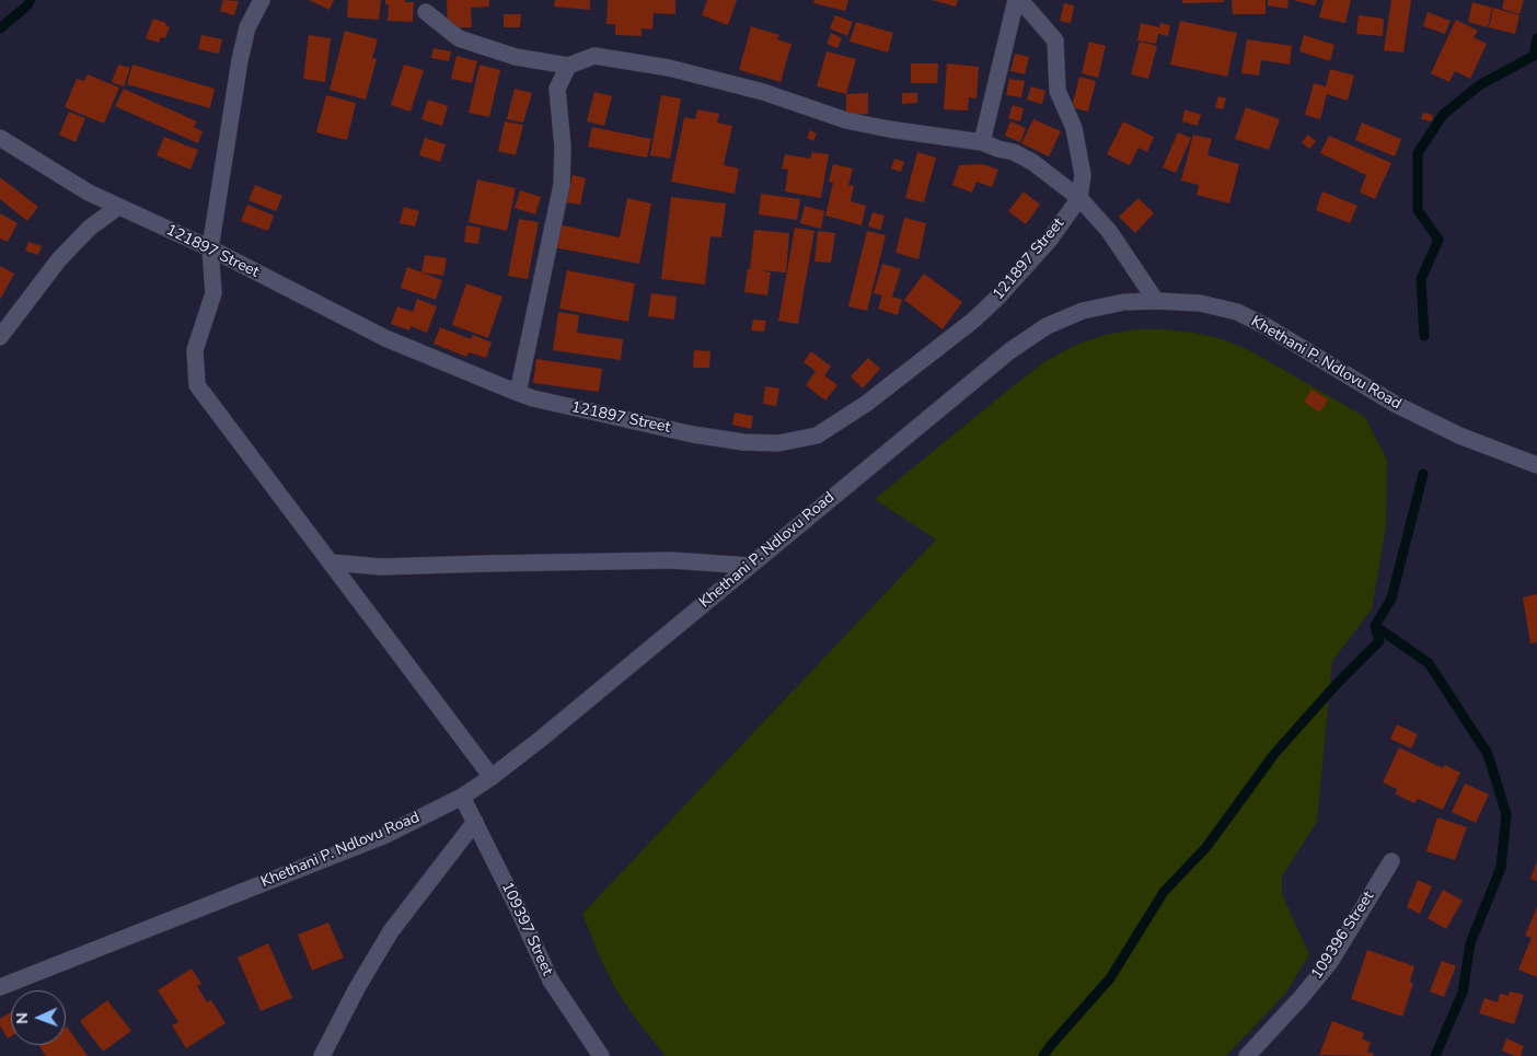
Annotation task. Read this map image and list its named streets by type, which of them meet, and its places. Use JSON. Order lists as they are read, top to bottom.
{
  "streets": {
    "street": [
      "121897 Street",
      "Khethani P. Ndlovu Road",
      "109397 Street",
      "109396 Street"
    ]
  },
  "crossings": [
    ["Khethani P. Ndlovu Road", "109397 Street"]
  ],
  "north": "left"
}
